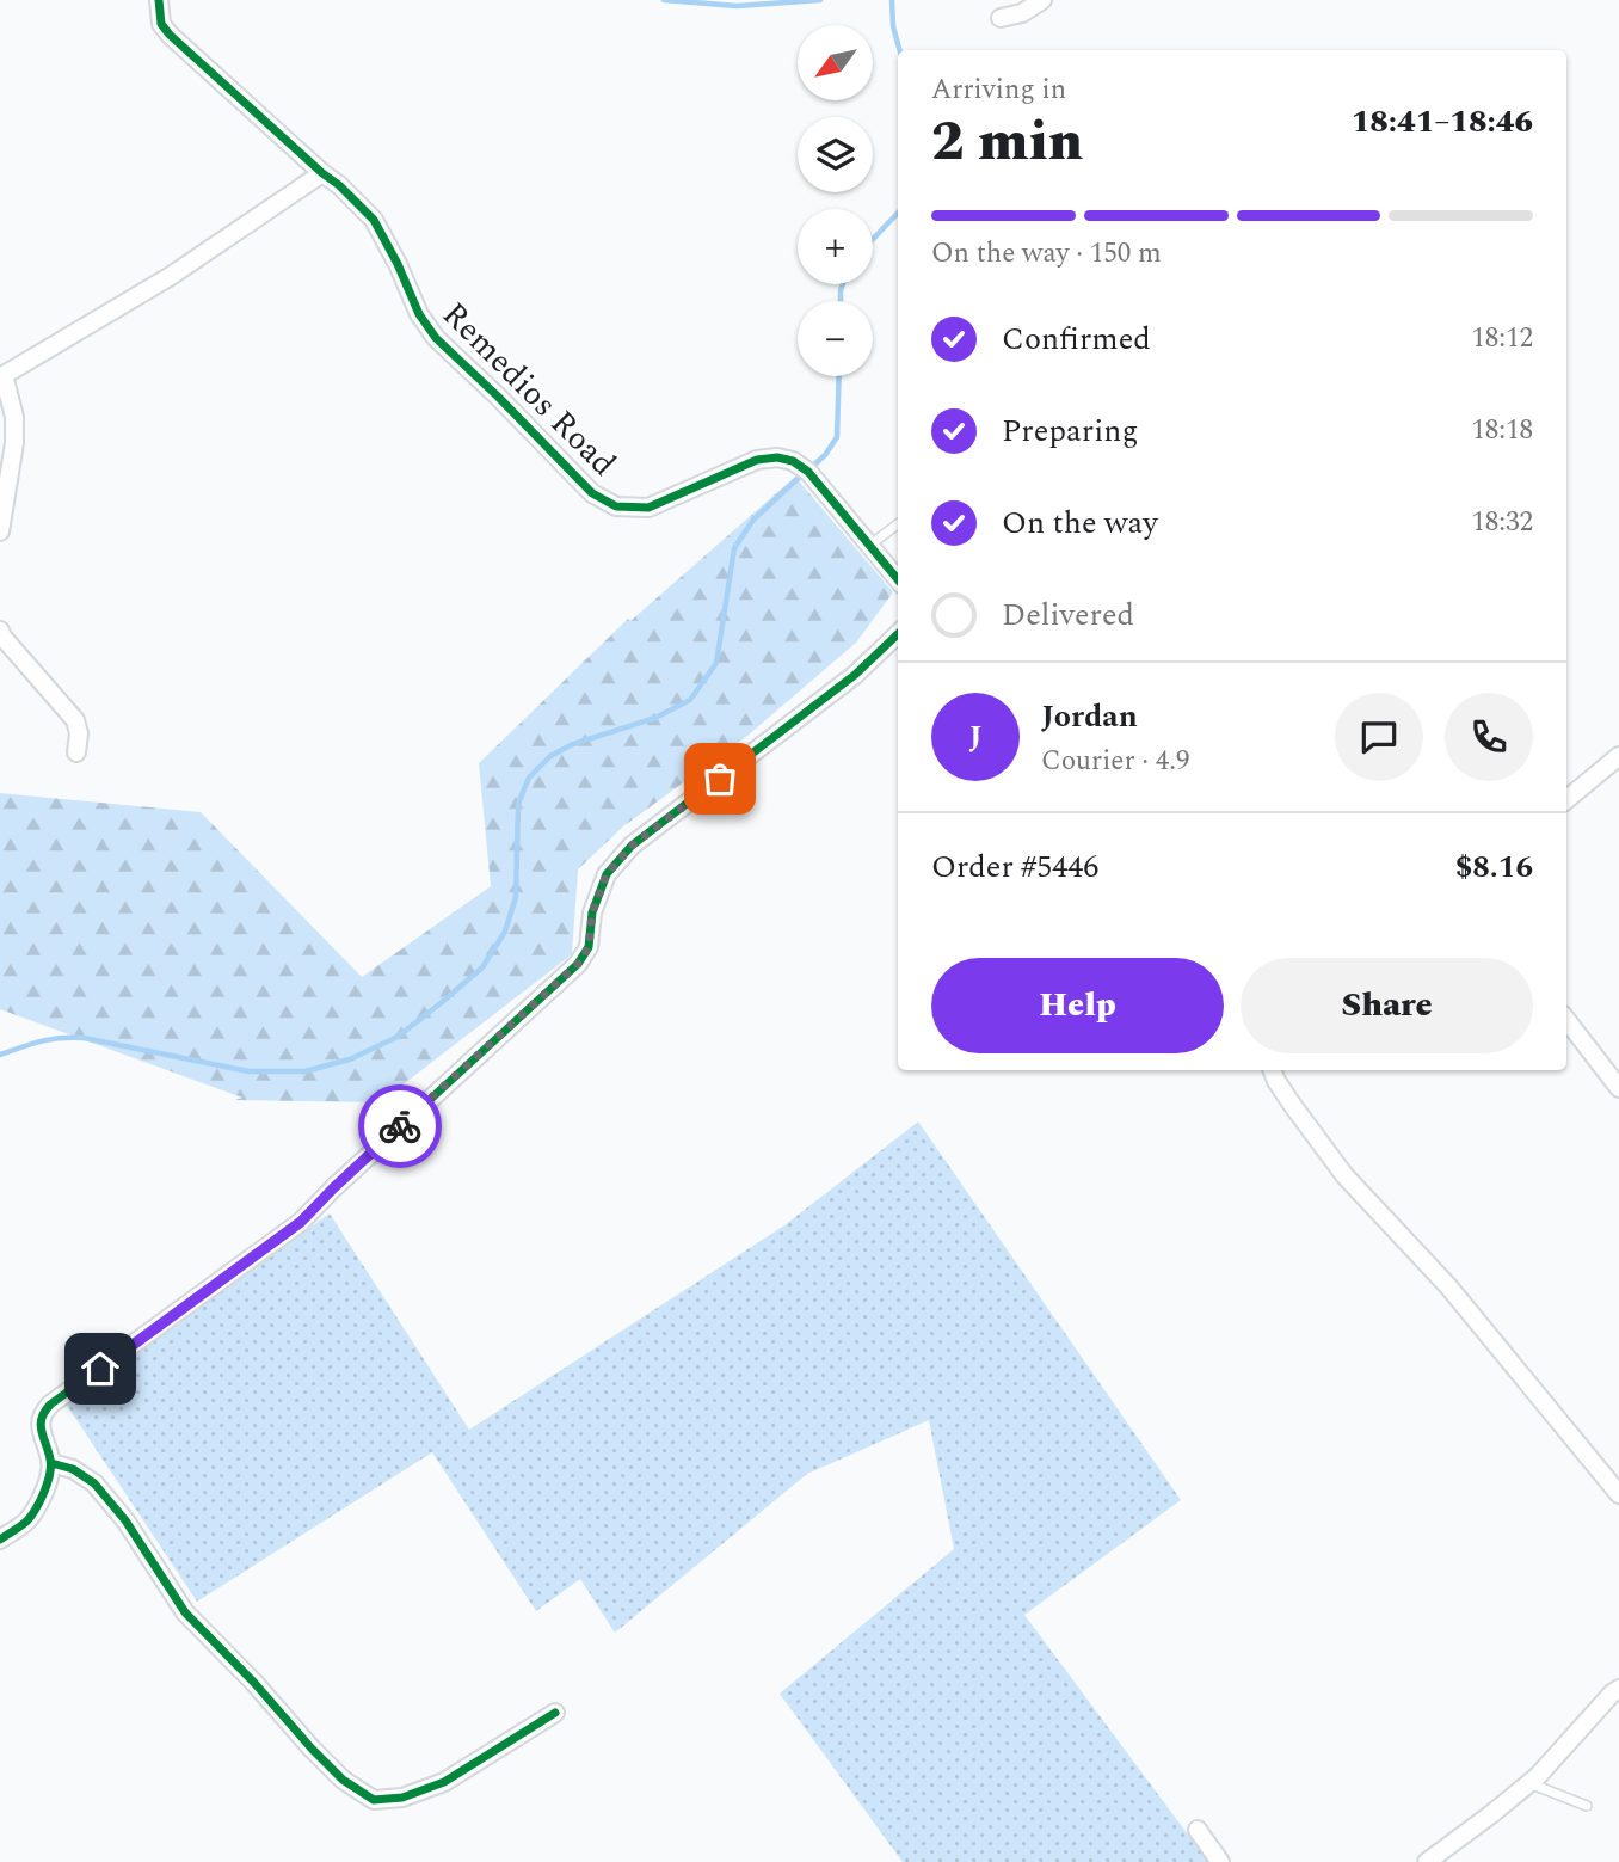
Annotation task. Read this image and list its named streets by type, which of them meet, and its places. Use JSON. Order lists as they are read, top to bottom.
{
  "streets": {
    "street": ["Remedios Road"]
  },
  "north": "bottom left",
  "page": {
    "map_buttons": ["+", "−"],
    "heading": ["2 min", "Arriving in", "18:41–18:46"],
    "panel": [
      "Jordan",
      "Courier · 4.9",
      "Order #5446",
      "$8.16"
    ],
    "bar": "On the way · 150 m",
    "list": [
      ["Confirmed", "18:12"],
      ["Preparing", "18:18"],
      ["On the way", "18:32"],
      "Delivered"
    ],
    "round": "J",
    "buttons": ["Help", "Share"]
  }
}
